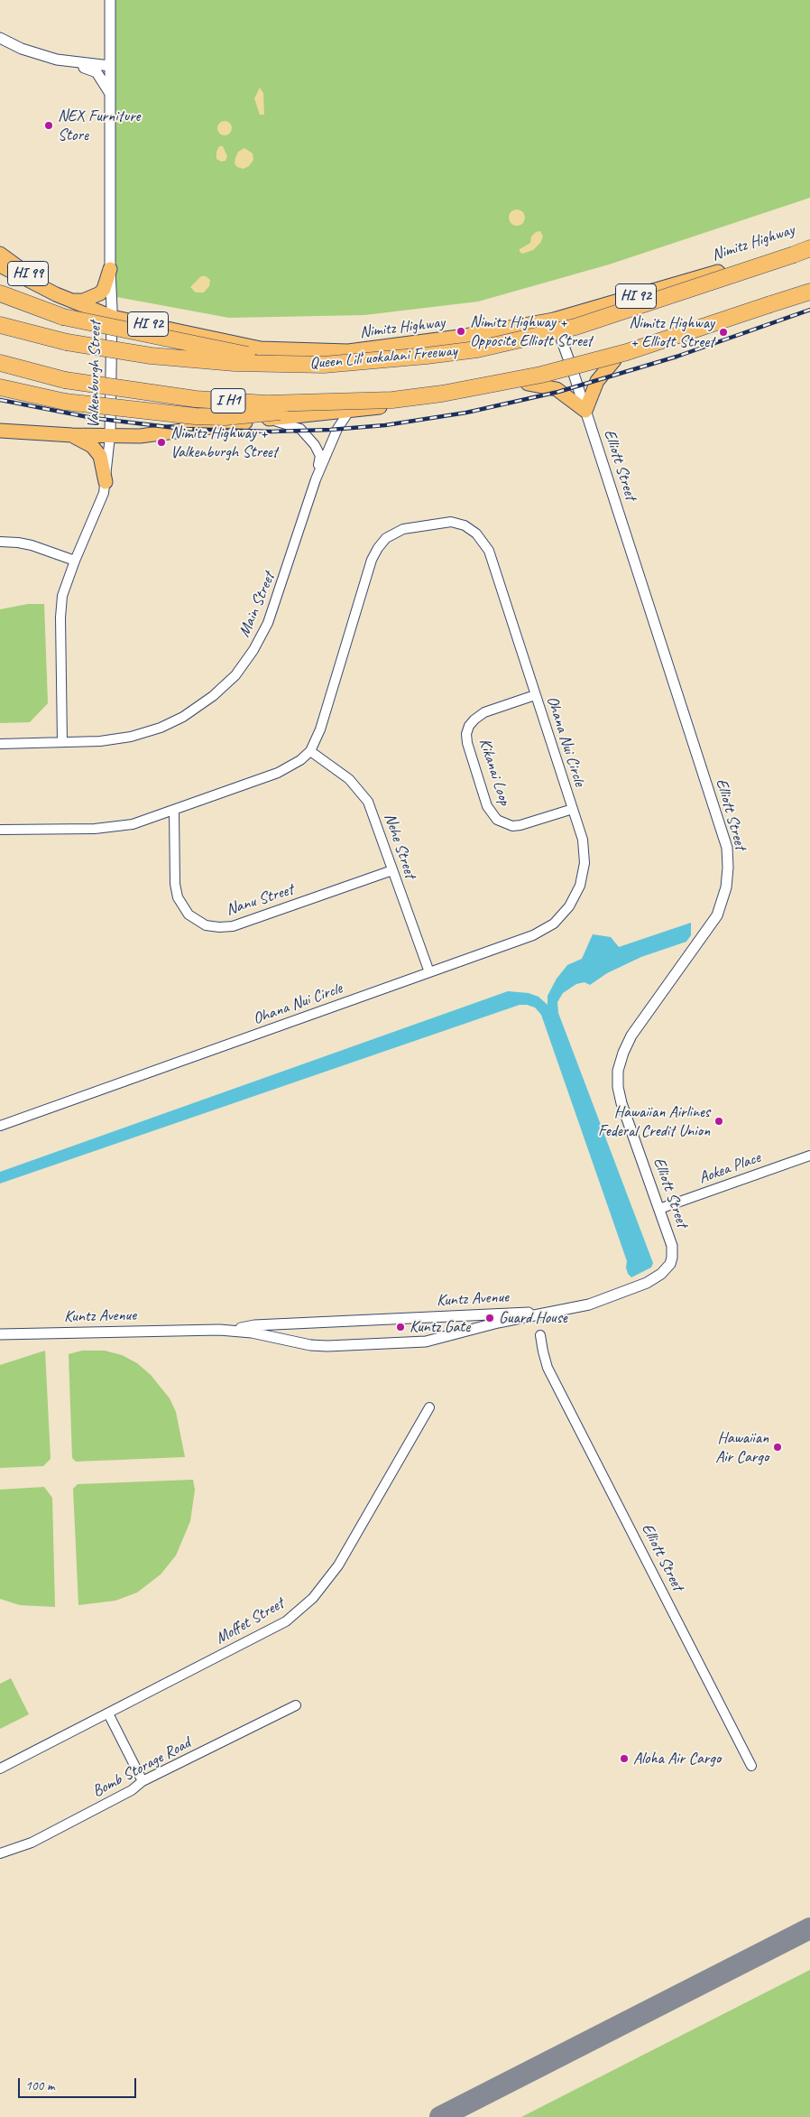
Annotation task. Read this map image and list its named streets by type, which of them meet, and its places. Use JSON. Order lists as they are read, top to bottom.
{
  "streets": {
    "highway": ["Queen Liliʻuokalani Freeway", "I H1"],
    "main road": ["Nimitz Highway", "HI 99", "HI 92"],
    "street": [
      "Valkenburgh Street",
      "Elliott Street",
      "Main Street",
      "Ohana Nui Circle",
      "Kikanai Loop",
      "Nehe Street",
      "Nanu Street",
      "Aokea Place",
      "Kuntz Avenue",
      "Moffet Street",
      "Bomb Storage Road"
    ]
  },
  "crossings": [
    ["Nimitz Highway", "HI 99"],
    ["Nimitz Highway", "Valkenburgh Street"],
    ["Nimitz Highway", "Elliott Street"],
    ["Valkenburgh Street", "Main Street"],
    ["Elliott Street", "Aokea Place"],
    ["Elliott Street", "Kuntz Avenue"],
    ["Ohana Nui Circle", "Kikanai Loop"],
    ["Ohana Nui Circle", "Nehe Street"],
    ["Ohana Nui Circle", "Nanu Street"],
    ["Nehe Street", "Nanu Street"]
  ],
  "places": [
    "NEX Furniture Store",
    "Nimitz Highway + Opposite Elliott Street",
    "Nimitz Highway + Elliott Street",
    "Nimitz Highway + Valkenburgh Street",
    "Hawaiian Airlines Federal Credit Union",
    "Guard House",
    "Kuntz Gate",
    "Hawaiian Air Cargo",
    "Aloha Air Cargo"
  ],
  "scale_bar": "100 m"
}
